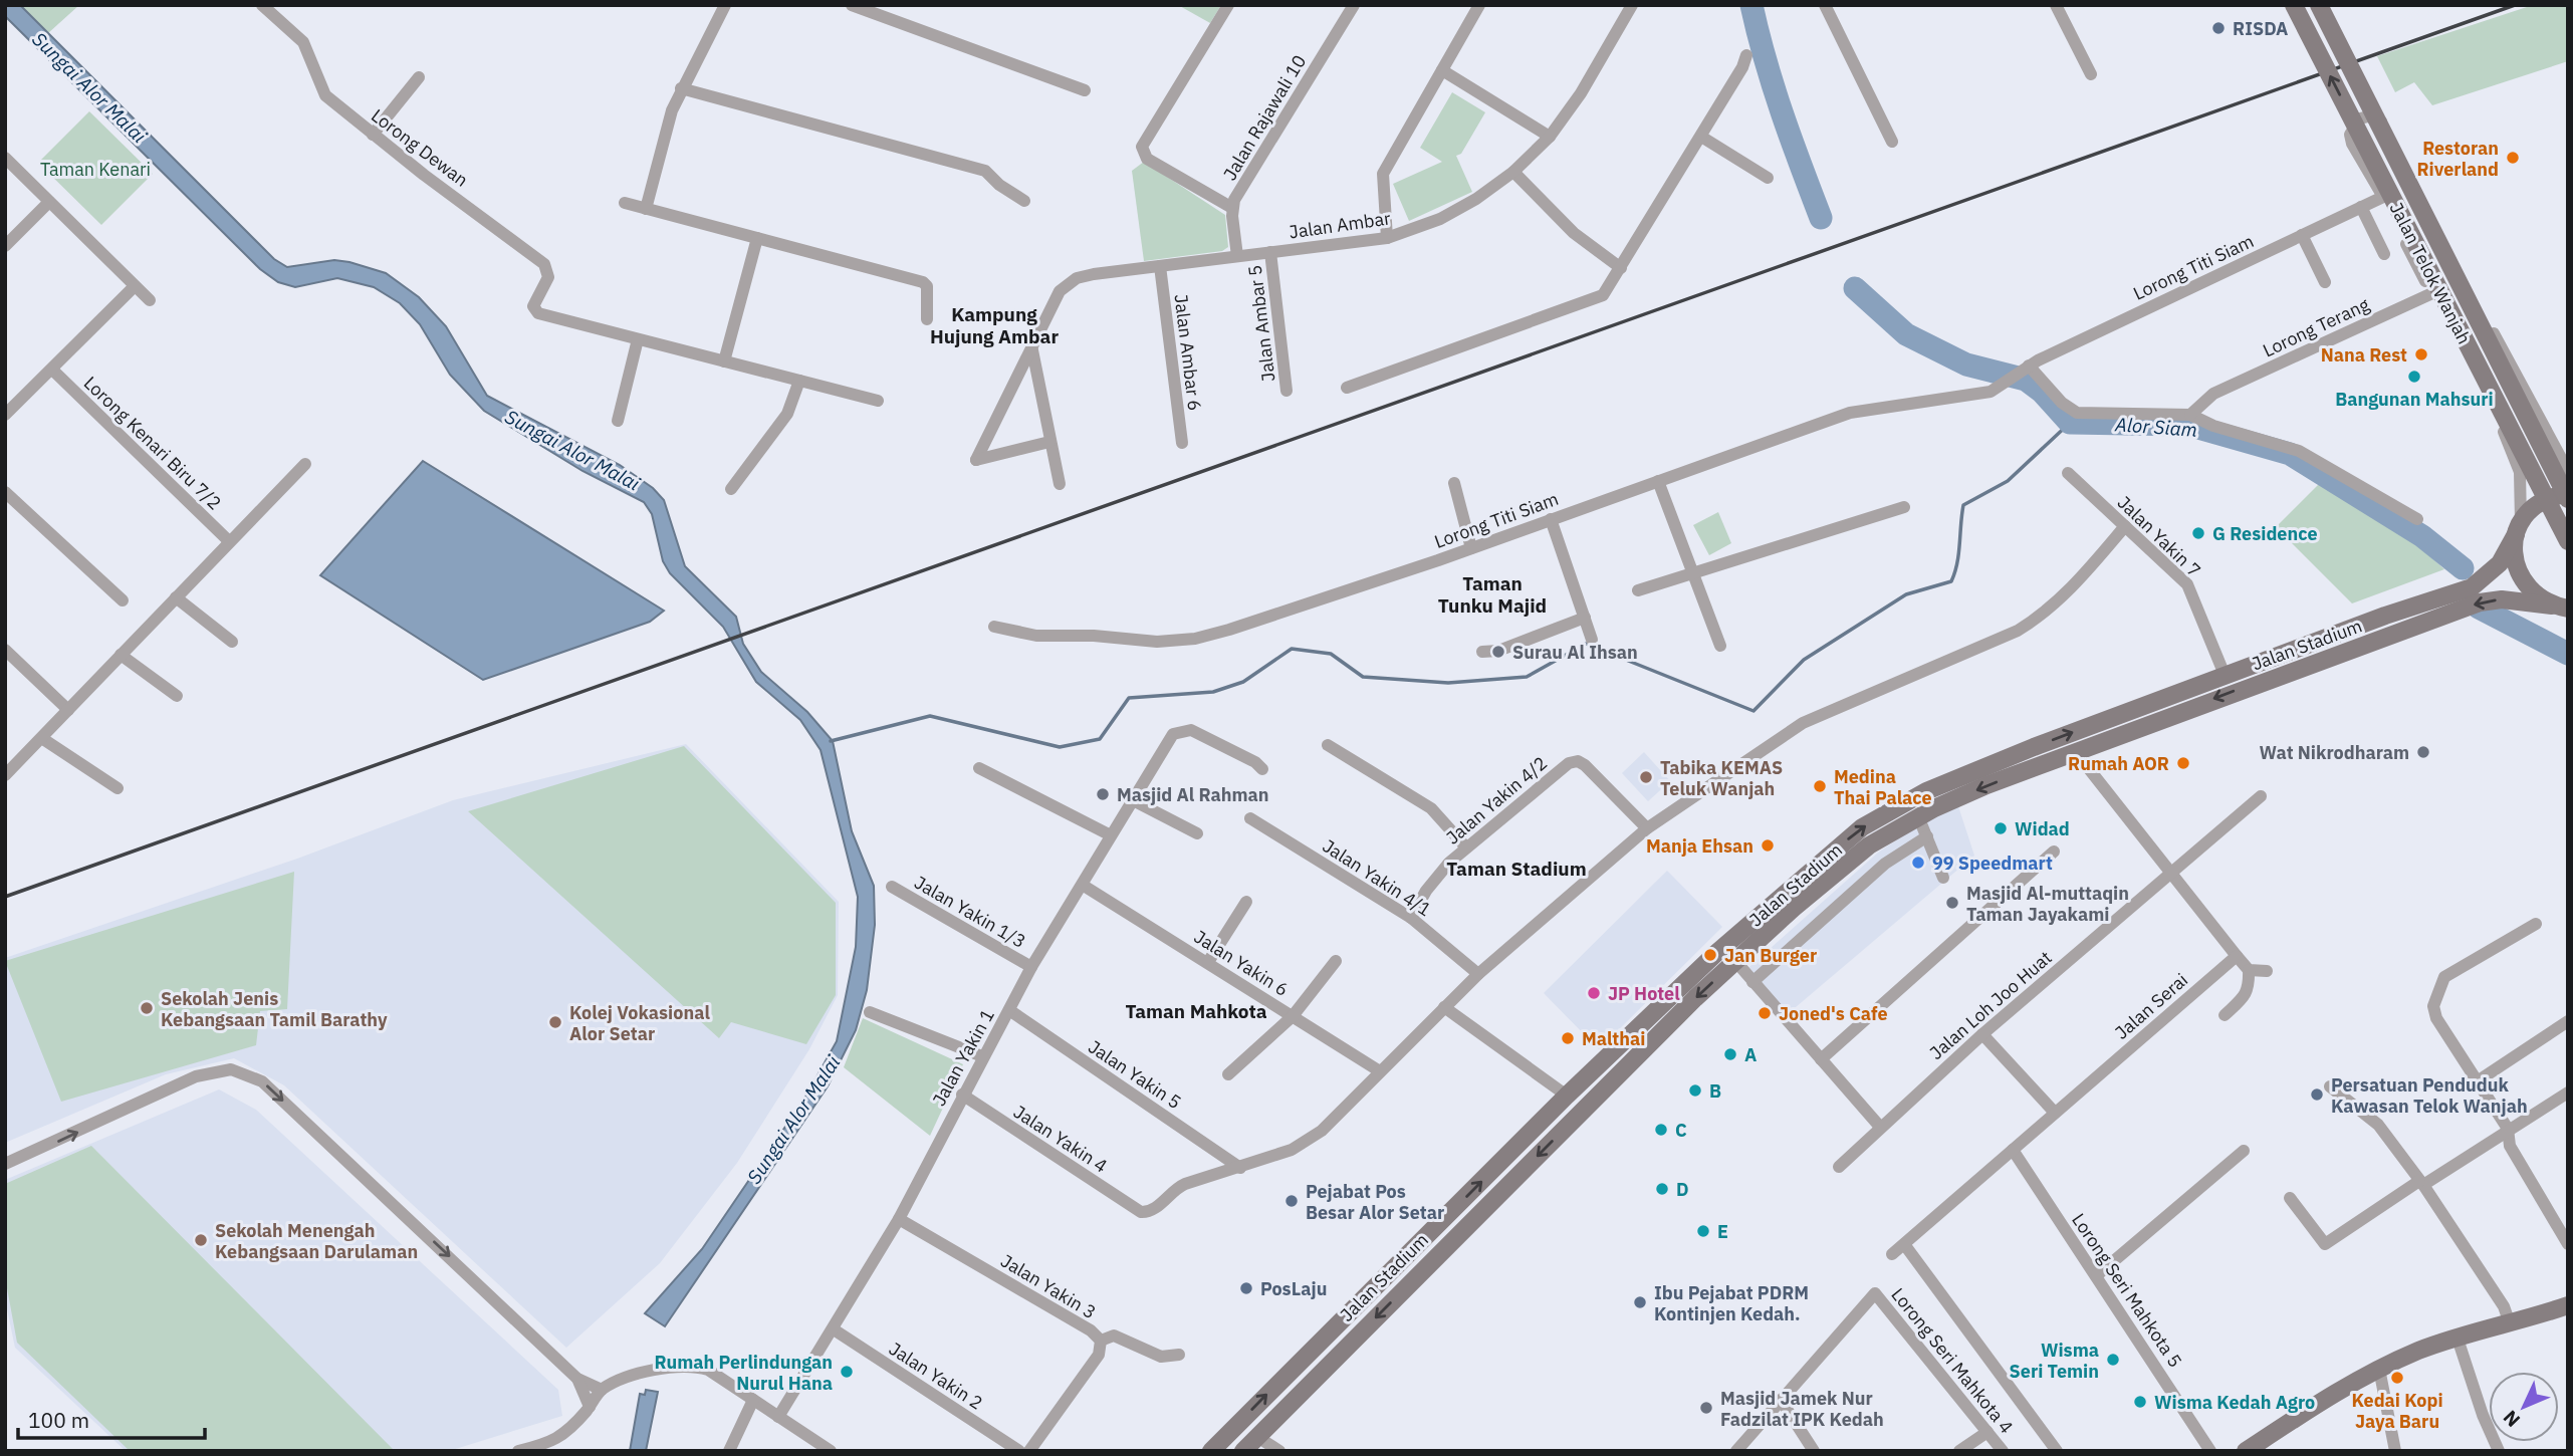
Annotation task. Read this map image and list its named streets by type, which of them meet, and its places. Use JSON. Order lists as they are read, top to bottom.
{
  "streets": {
    "main road": ["Jalan Telok Wanjah", "Jalan Stadium"],
    "street": [
      "Jalan Rajawali 10",
      "Lorong Dewan",
      "Jalan Ambar",
      "Lorong Titi Siam",
      "Jalan Ambar 5",
      "Lorong Terang",
      "Jalan Ambar 6",
      "Lorong Kenari Biru 7/2",
      "Jalan Yakin 7",
      "Jalan Yakin 4/2",
      "Jalan Yakin 4/1",
      "Jalan Yakin 1/3",
      "Jalan Yakin 6",
      "Jalan Loh Joo Huat",
      "Jalan Serai",
      "Jalan Yakin 1",
      "Jalan Yakin 5",
      "Jalan Yakin 4",
      "Jalan Yakin 3",
      "Lorong Seri Mahkota 5",
      "Lorong Seri Mahkota 4",
      "Jalan Yakin 2"
    ]
  },
  "crossings": [
    ["Jalan Rajawali 10", "Jalan Ambar"],
    ["Jalan Ambar", "Jalan Ambar 5"],
    ["Jalan Ambar", "Jalan Ambar 6"],
    ["Jalan Yakin 7", "Jalan Stadium"],
    ["Jalan Yakin 4/2", "Jalan Yakin 4/1"],
    ["Jalan Yakin 1/3", "Jalan Yakin 1"],
    ["Jalan Yakin 6", "Jalan Yakin 1"],
    ["Jalan Serai", "Lorong Seri Mahkota 5"],
    ["Jalan Yakin 1", "Jalan Yakin 5"],
    ["Jalan Yakin 1", "Jalan Yakin 4"],
    ["Jalan Yakin 1", "Jalan Yakin 3"],
    ["Jalan Yakin 1", "Jalan Yakin 2"],
    ["Jalan Yakin 5", "Jalan Yakin 4"]
  ],
  "districts": [
    "Kampung Hujung Ambar",
    "Taman Tunku Majid",
    "Taman Stadium",
    "Taman Mahkota"
  ],
  "water": ["Sungai Alor Malai", "Alor Siam"],
  "parks": ["Taman Kenari"],
  "places": [
    "RISDA",
    "Restoran Riverland",
    "Nana Rest",
    "Bangunan Mahsuri",
    "G Residence",
    "Surau Al Ihsan",
    "Wat Nikrodharam",
    "Rumah AOR",
    "Tabika KEMAS Teluk Wanjah",
    "Medina Thai Palace",
    "Masjid Al Rahman",
    "Widad",
    "Manja Ehsan",
    "99 Speedmart",
    "Masjid Al-muttaqin Taman Jayakami",
    "Jan Burger",
    "JP Hotel",
    "Sekolah Jenis Kebangsaan Tamil Barathy",
    "Joned's Cafe",
    "Kolej Vokasional Alor Setar",
    "Malthai",
    "A",
    "B",
    "Persatuan Penduduk Kawasan Telok Wanjah",
    "C",
    "D",
    "Pejabat Pos Besar Alor Setar",
    "E",
    "Sekolah Menengah Kebangsaan Darulaman",
    "PosLaju",
    "Ibu Pejabat PDRM Kontinjen Kedah.",
    "Wisma Seri Temin",
    "Rumah Perlindungan Nurul Hana",
    "Kedai Kopi Jaya Baru",
    "Wisma Kedah Agro",
    "Masjid Jamek Nur Fadzilat IPK Kedah"
  ],
  "scale_bar": "100 m",
  "north": "bottom left"
}
